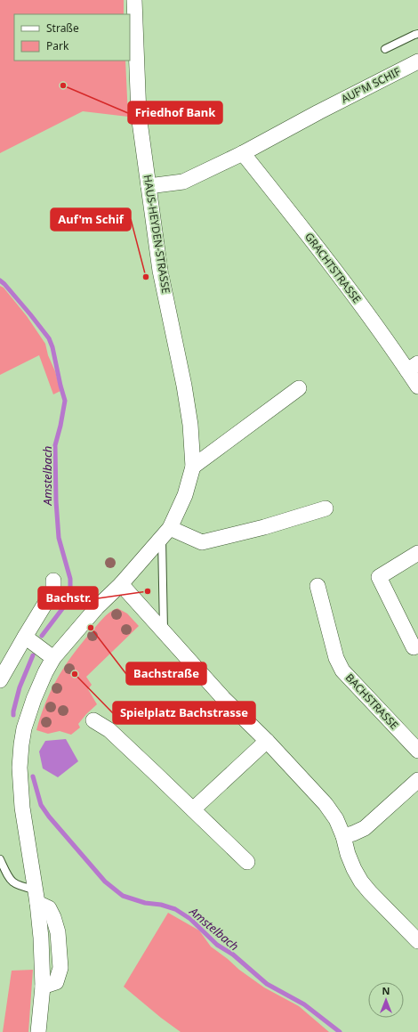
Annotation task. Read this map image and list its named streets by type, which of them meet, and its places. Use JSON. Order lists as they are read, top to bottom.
{
  "streets": {
    "street": [
      "AUF'M SCHIF",
      "HAUS-HEYDEN-STRASSE",
      "GRACHTSTRASSE",
      "BACHSTRASSE"
    ]
  },
  "crossings": [
    ["AUF'M SCHIF", "HAUS-HEYDEN-STRASSE"],
    ["AUF'M SCHIF", "GRACHTSTRASSE"]
  ],
  "water": ["Amstelbach"],
  "places": [
    "Friedhof Bank",
    "Auf'm Schif",
    "Bachstr.",
    "Bachstraße",
    "Spielplatz Bachstrasse"
  ],
  "legend": ["Straße", "Park"],
  "north": "top"
}
